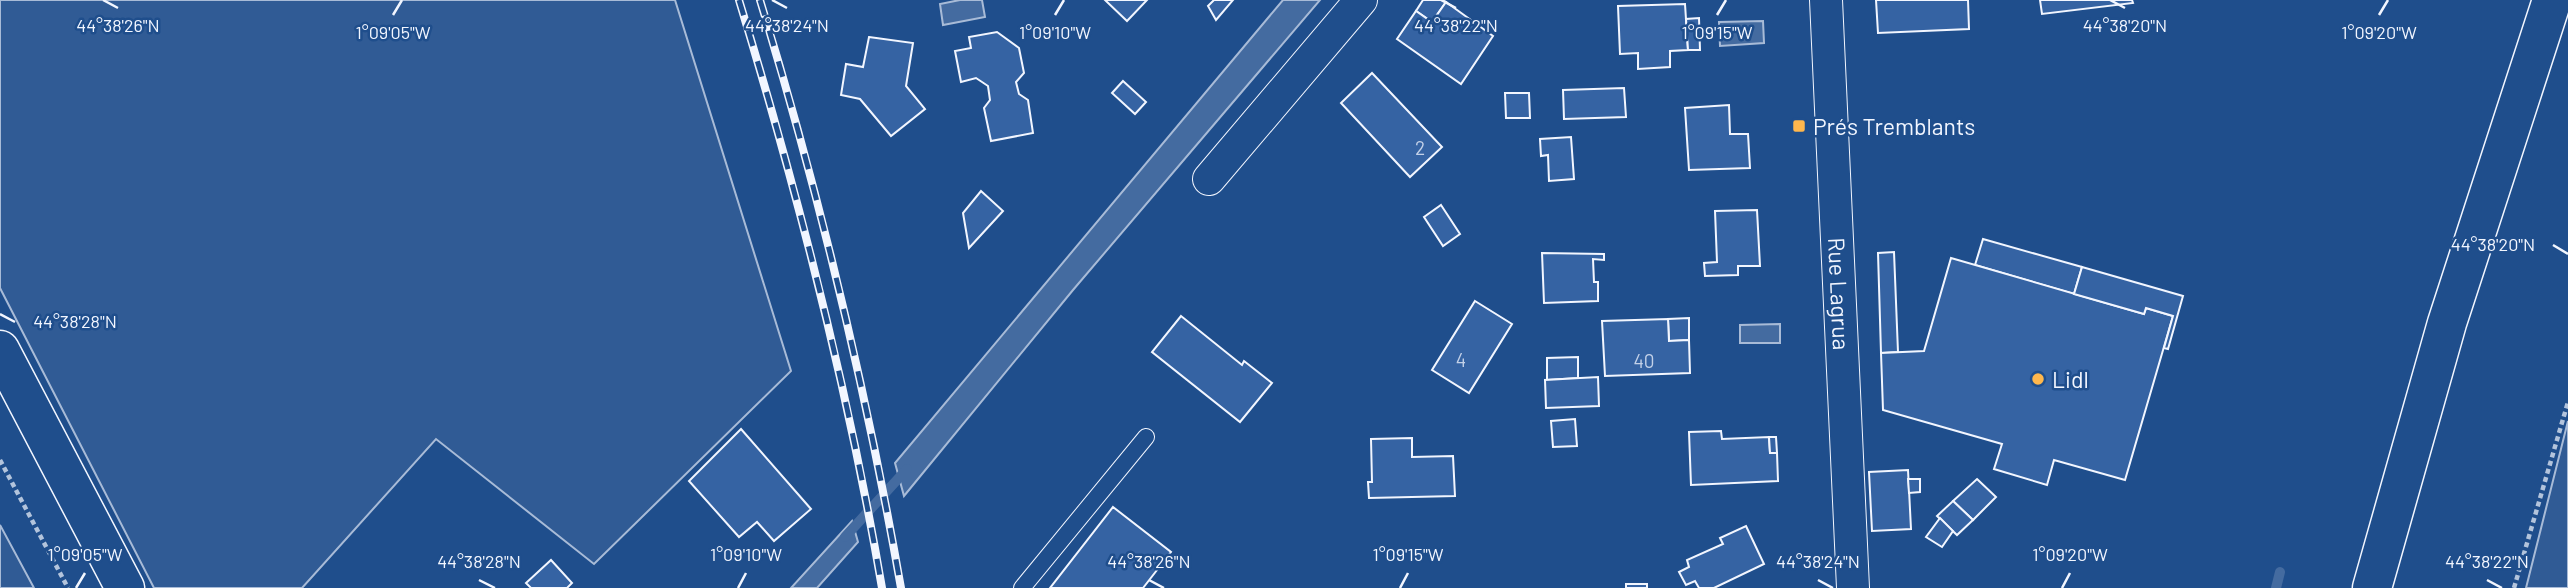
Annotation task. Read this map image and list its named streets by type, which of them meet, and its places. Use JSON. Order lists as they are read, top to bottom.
{
  "streets": {
    "street": ["Rue Lagrua"]
  },
  "places": {
    "transit": ["Prés Tremblants"],
    "other": ["Lidl"]
  },
  "house_numbers": ["2", "4", "40"],
  "coordinates": [
    "44°38'26\"N",
    "44°38'24\"N",
    "44°38'22\"N",
    "44°38'20\"N",
    "1°09'05\"W",
    "1°09'10\"W",
    "1°09'15\"W",
    "1°09'20\"W",
    "44°38'28\"N"
  ]
}
